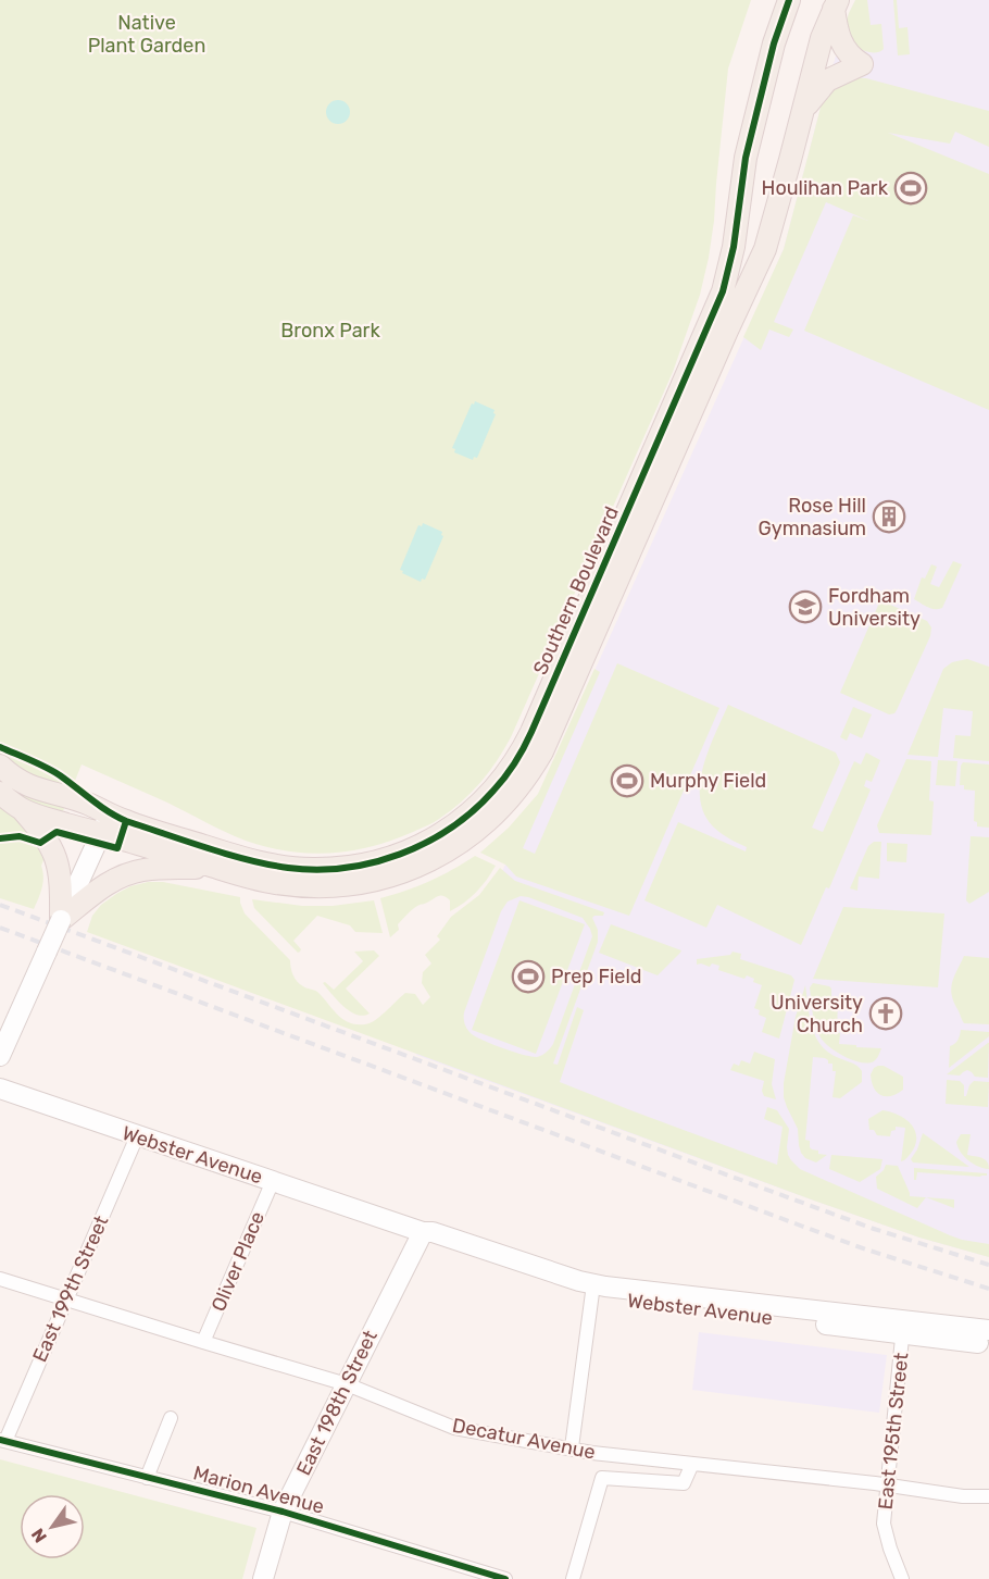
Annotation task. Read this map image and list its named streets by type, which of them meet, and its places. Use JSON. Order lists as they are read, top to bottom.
{
  "streets": {
    "main road": ["Southern Boulevard", "Webster Avenue", "East 198th Street"],
    "street": [
      "Oliver Place",
      "East 199th Street",
      "East 195th Street",
      "Decatur Avenue",
      "Marion Avenue"
    ]
  },
  "crossings": [
    ["Webster Avenue", "Oliver Place"],
    ["Webster Avenue", "East 199th Street"],
    ["Webster Avenue", "East 198th Street"],
    ["Webster Avenue", "East 195th Street"],
    ["Oliver Place", "Decatur Avenue"],
    ["East 199th Street", "Decatur Avenue"],
    ["East 199th Street", "Marion Avenue"],
    ["East 198th Street", "Decatur Avenue"],
    ["East 198th Street", "Marion Avenue"],
    ["East 195th Street", "Decatur Avenue"]
  ],
  "parks": ["Native Plant Garden", "Bronx Park"],
  "places": {
    "sports": ["Houlihan Park", "Murphy Field", "Prep Field"],
    "building": ["Rose Hill Gymnasium"],
    "school or university": ["Fordham University"],
    "church": ["University Church"]
  },
  "north": "bottom left"
}
